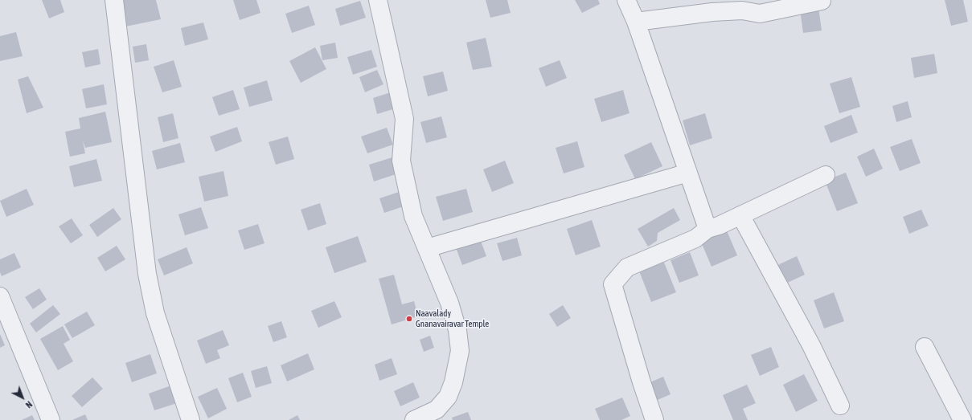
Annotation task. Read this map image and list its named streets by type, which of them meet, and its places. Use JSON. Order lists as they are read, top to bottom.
{
  "places": ["Naavalady Gnanavairavar Temple"],
  "north": "bottom right"
}
